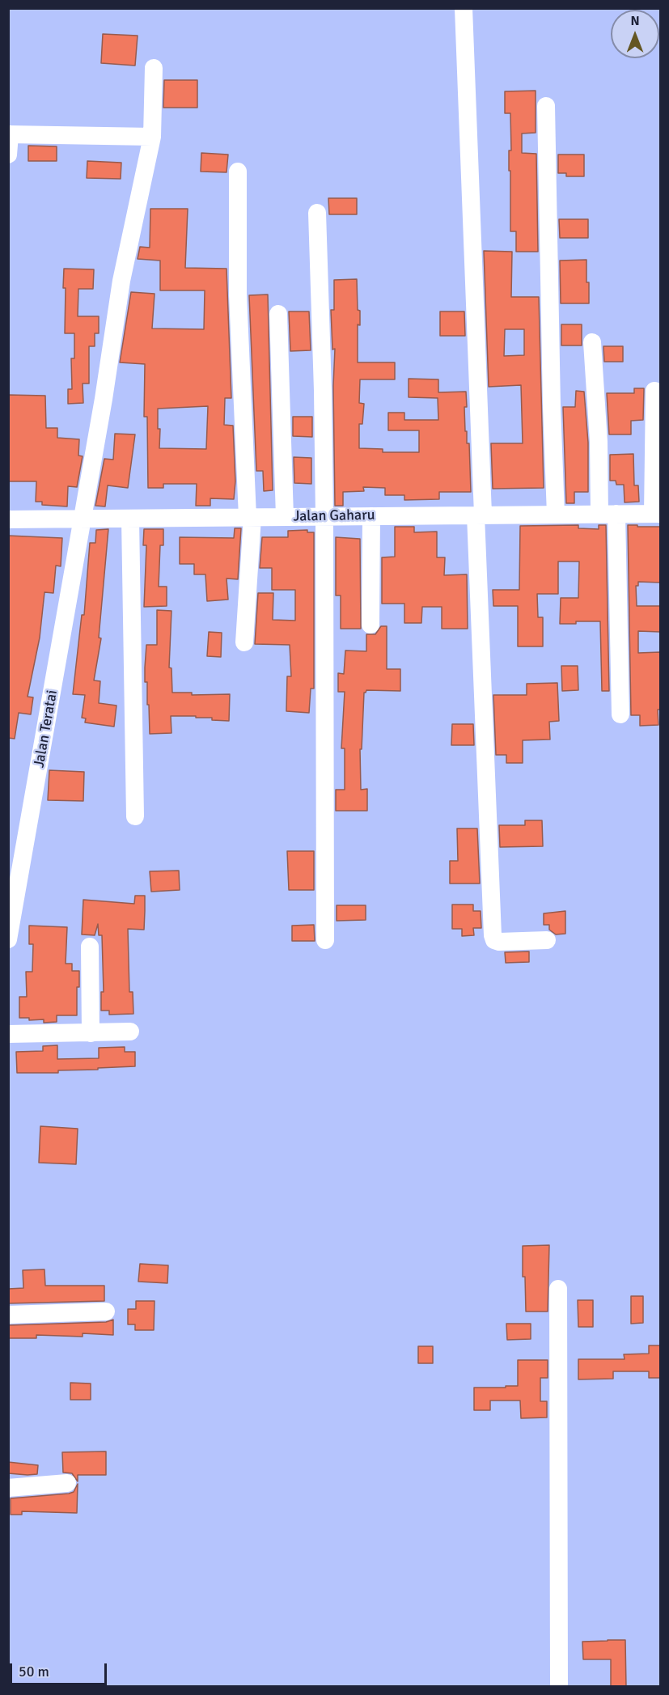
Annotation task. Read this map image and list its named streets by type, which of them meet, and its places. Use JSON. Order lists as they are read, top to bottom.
{
  "streets": {
    "street": ["Jalan Gaharu", "Jalan Teratai"]
  },
  "crossings": [
    ["Jalan Gaharu", "Jalan Teratai"]
  ],
  "scale_bar": "50 m",
  "north": "top"
}
